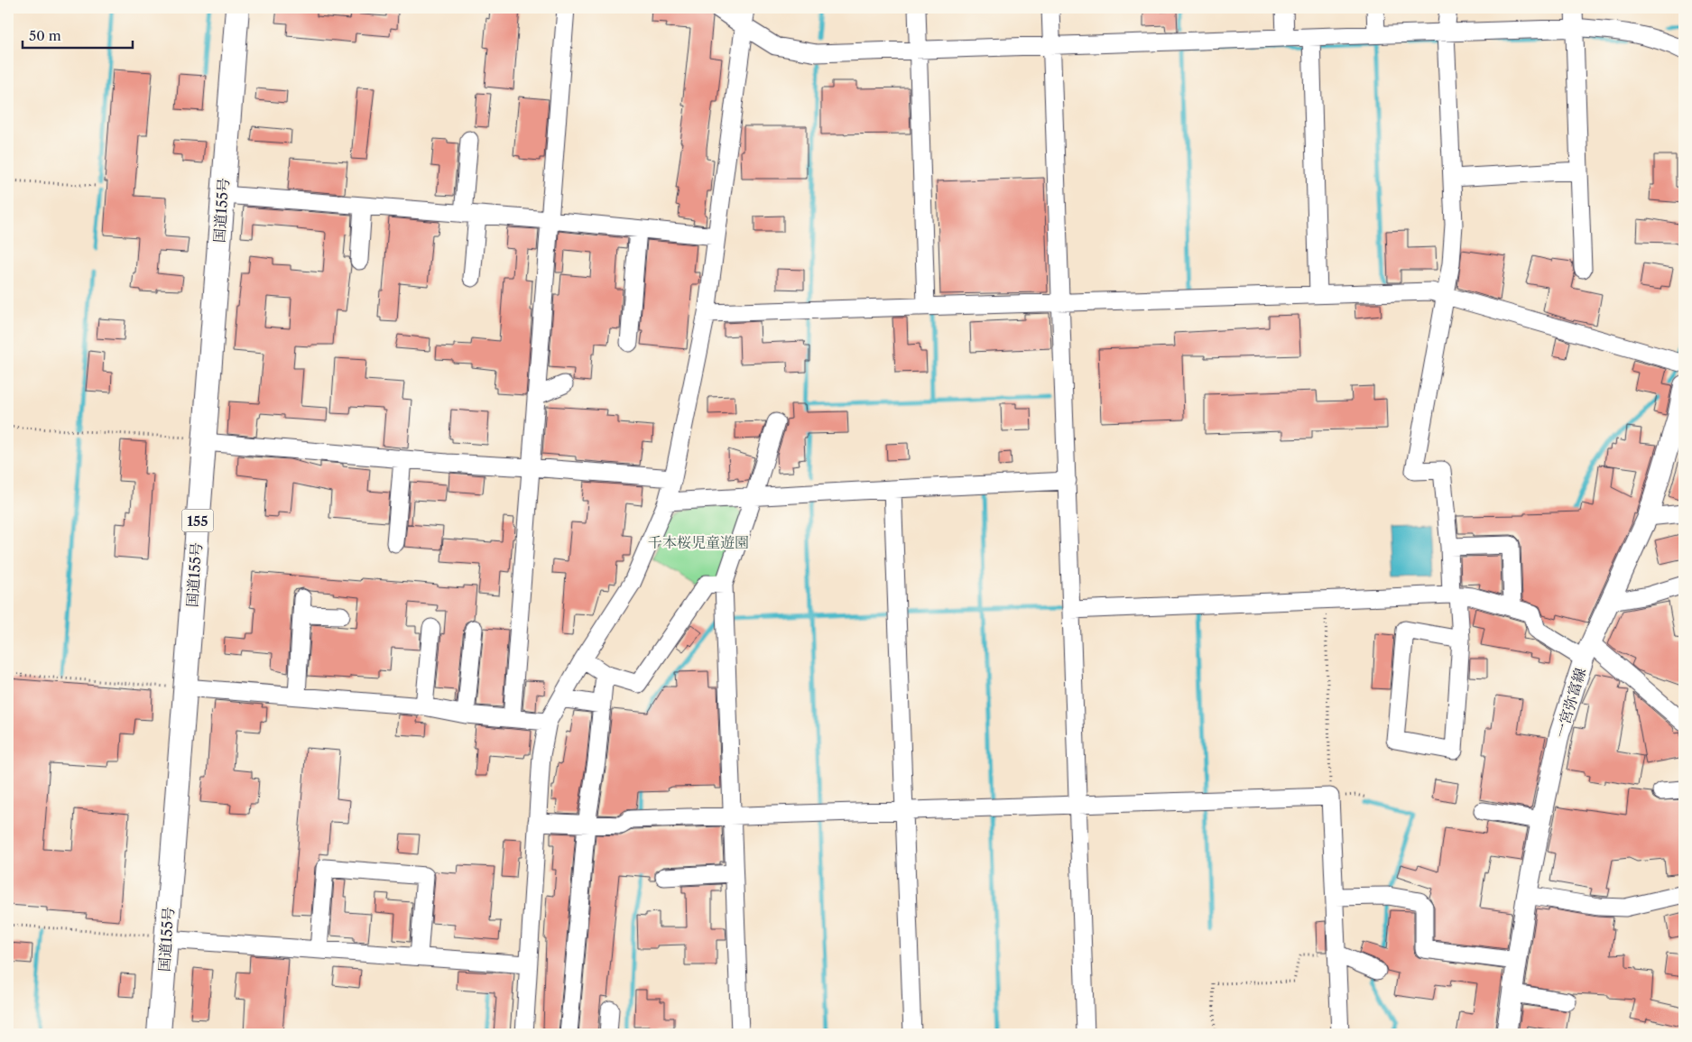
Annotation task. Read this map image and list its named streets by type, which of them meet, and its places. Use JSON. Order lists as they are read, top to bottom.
{
  "streets": {
    "highway": ["国道155号", "155"],
    "main road": ["一宮弥富線"]
  },
  "parks": ["千本桜児童遊園"],
  "scale_bar": "50 m"
}
